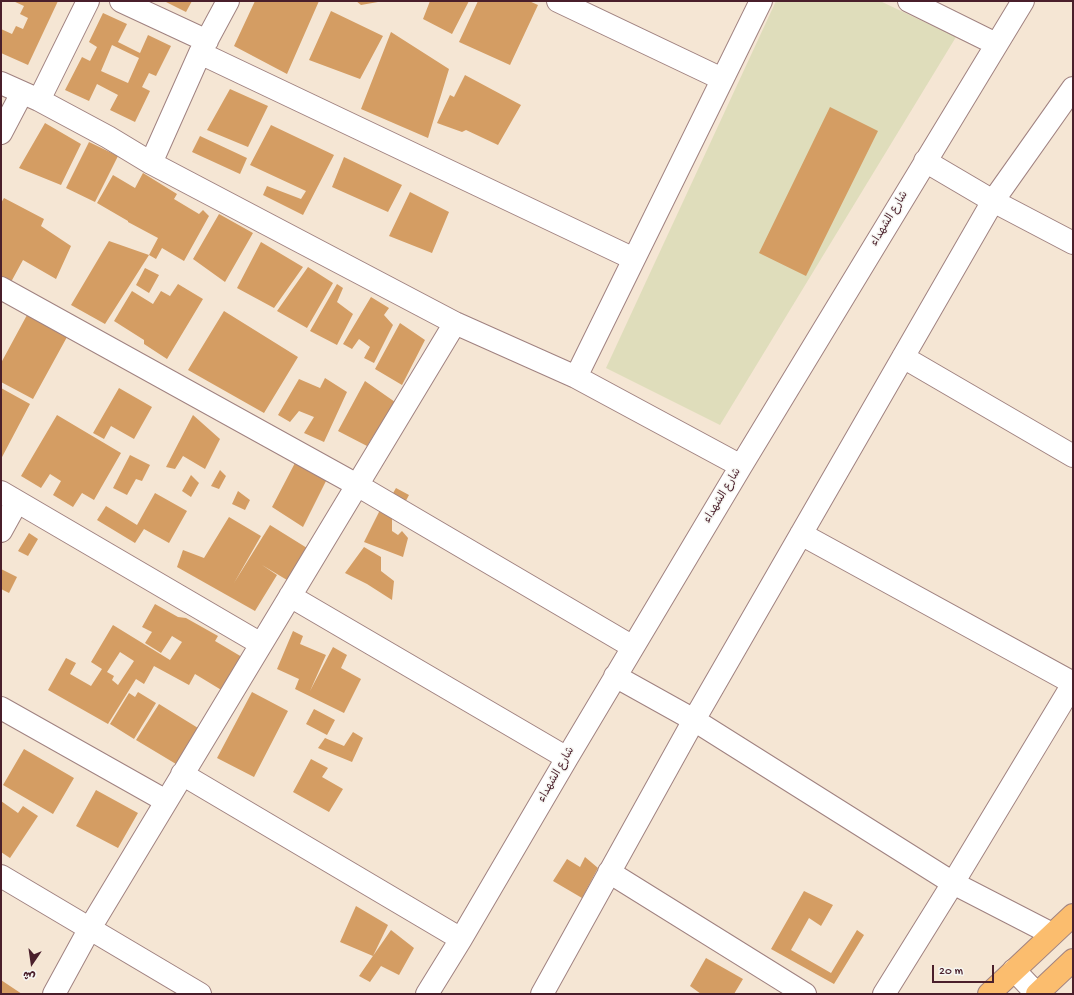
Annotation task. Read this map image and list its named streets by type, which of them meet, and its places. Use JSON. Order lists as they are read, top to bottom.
{
  "streets": {
    "street": ["شارع الشهداء"]
  },
  "scale_bar": "20 m",
  "north": "bottom"
}
